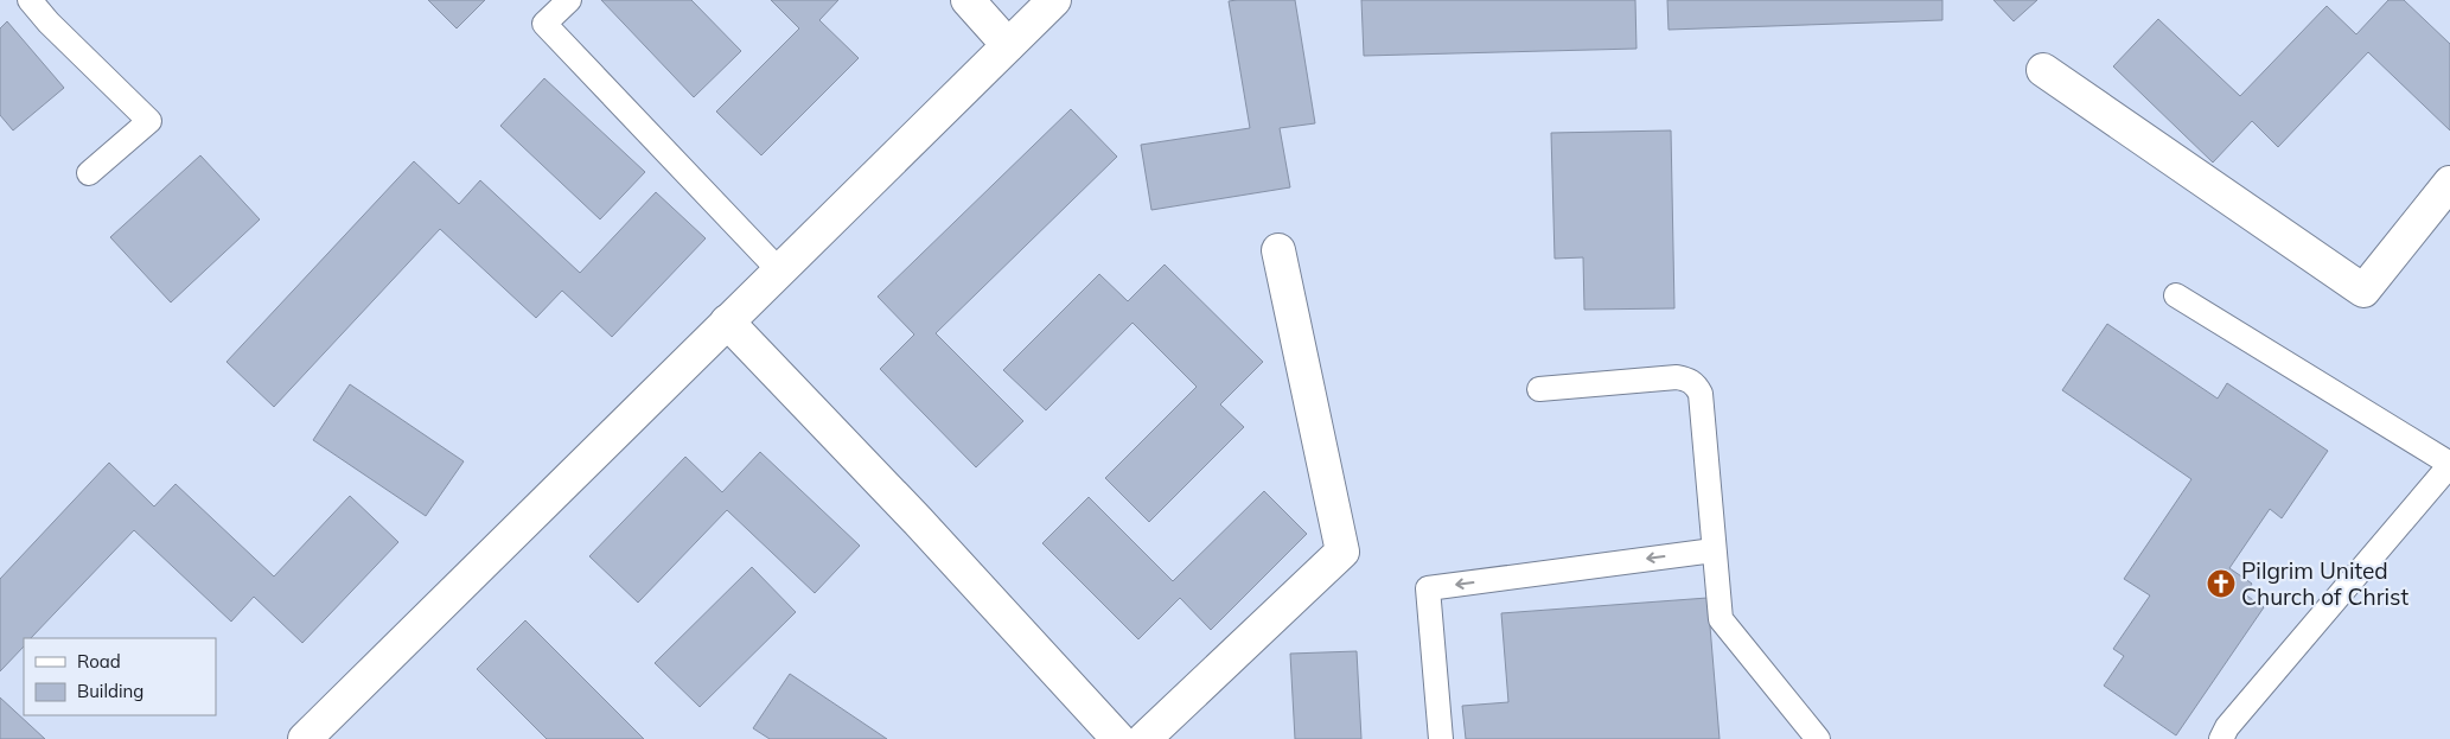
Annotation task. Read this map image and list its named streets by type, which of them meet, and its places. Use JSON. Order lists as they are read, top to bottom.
{
  "places": {
    "church": ["Pilgrim United Church of Christ"]
  },
  "legend": ["Road", "Building"]
}
